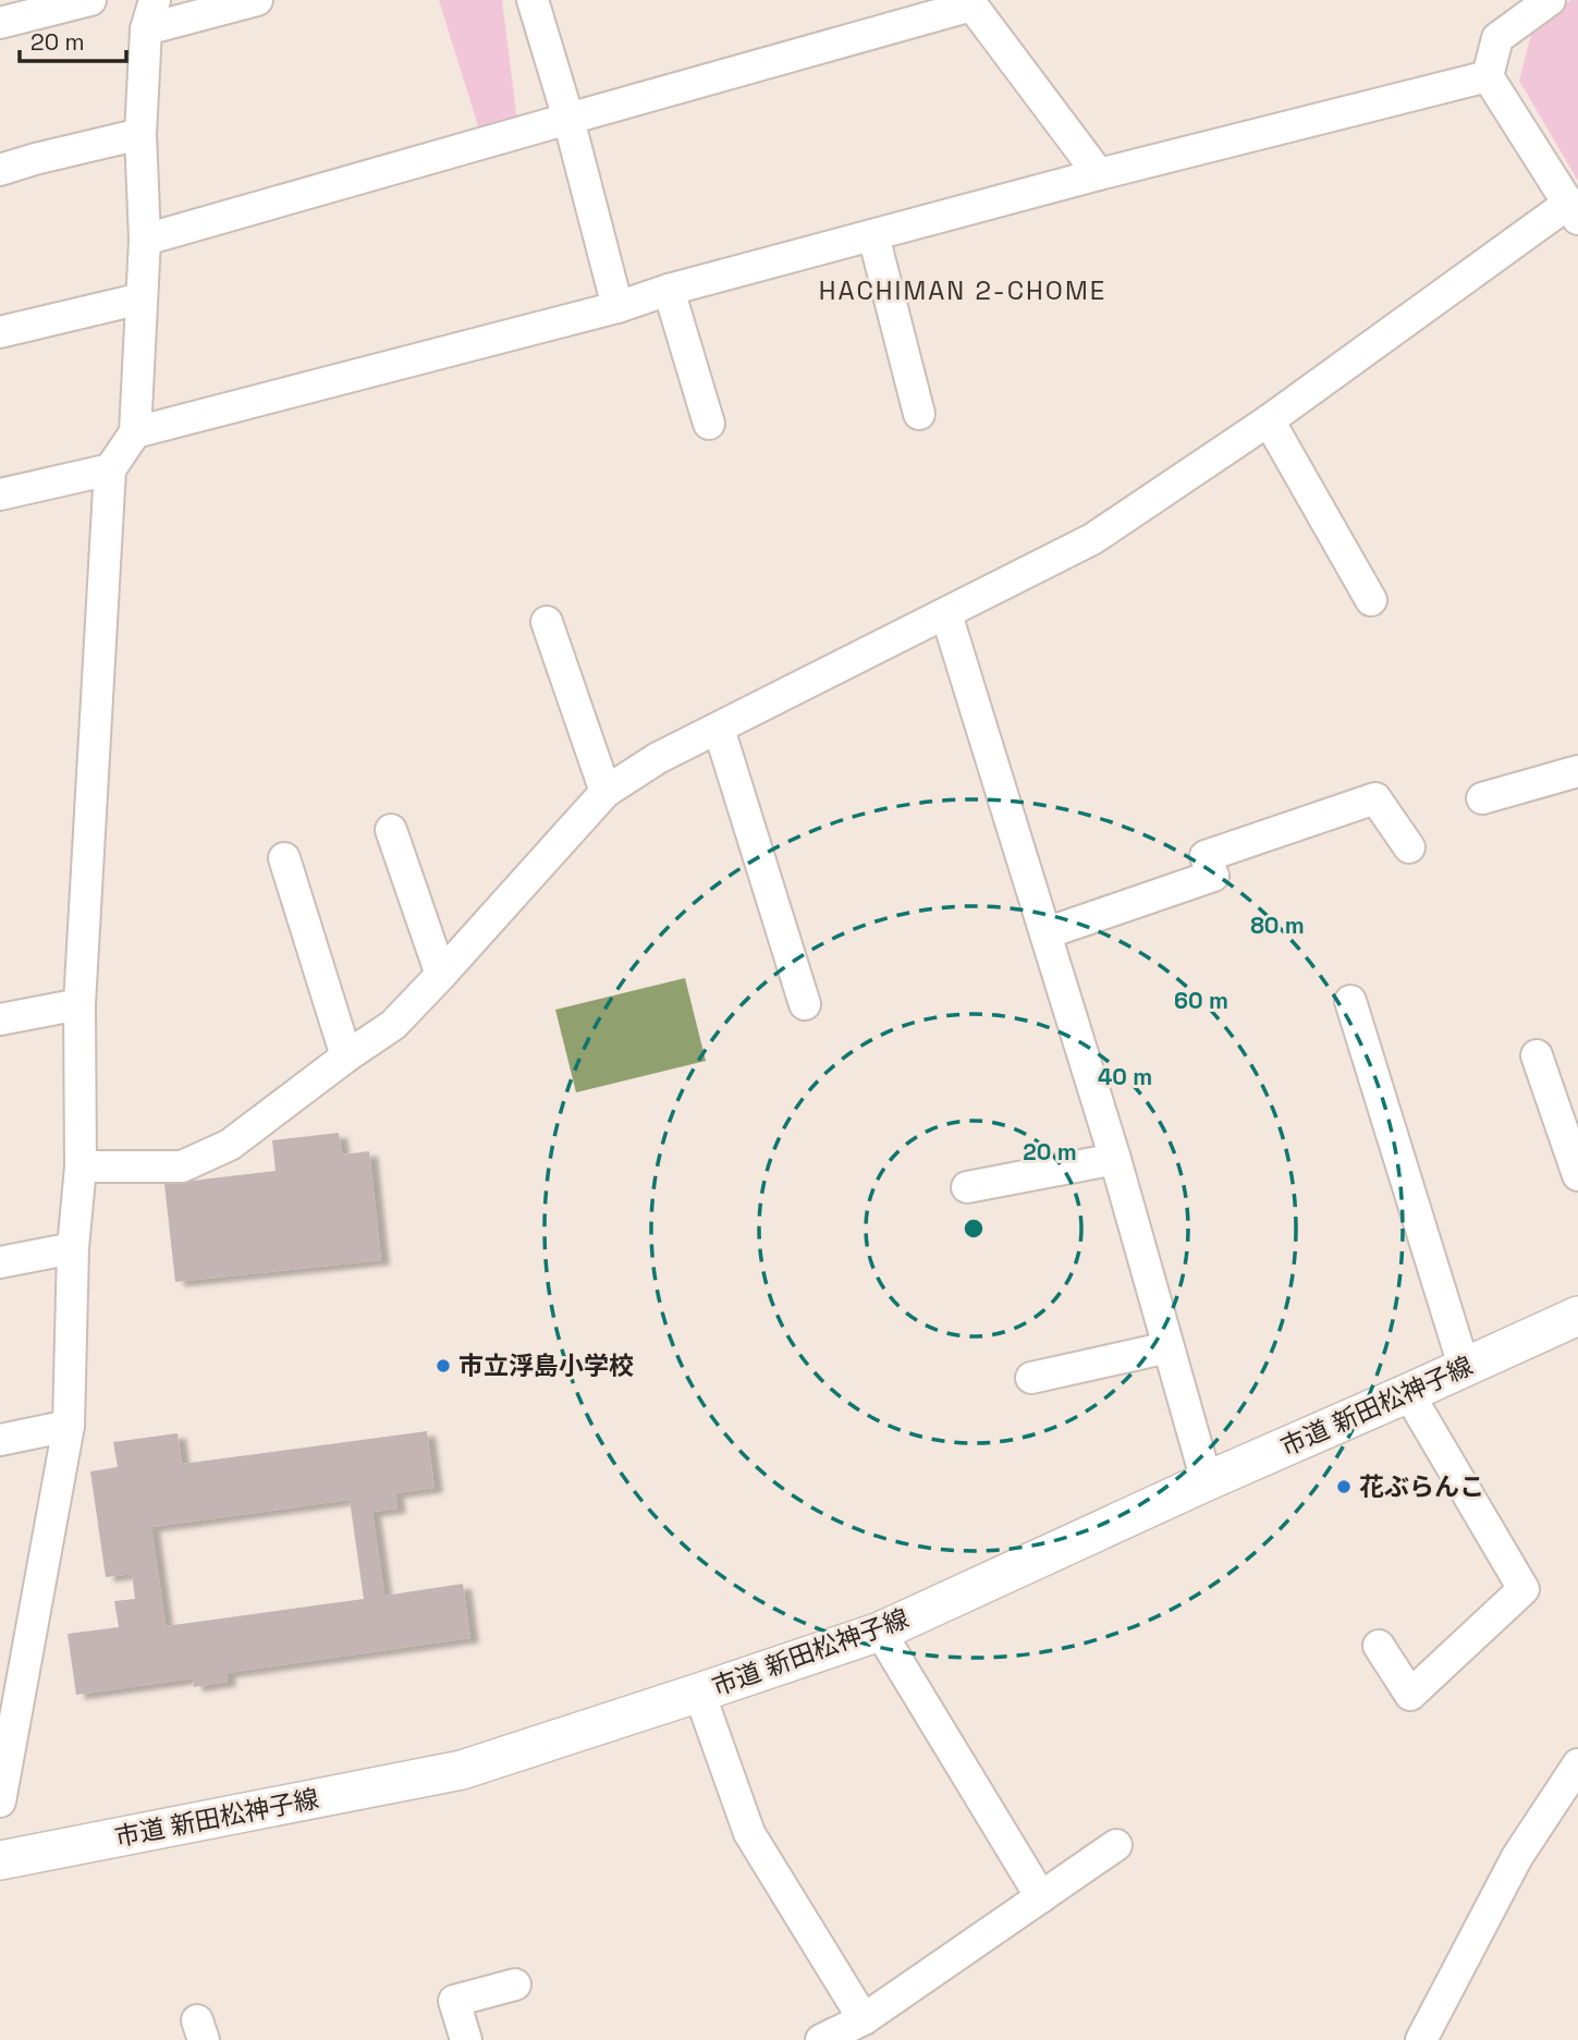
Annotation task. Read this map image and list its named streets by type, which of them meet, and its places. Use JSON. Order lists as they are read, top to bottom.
{
  "streets": {
    "street": ["市道 新田松神子線"]
  },
  "districts": ["HACHIMAN 2-CHOME"],
  "places": ["市立浮島小学校", "花ぶらんこ"],
  "scale_bar": "20 m",
  "rings": [
    "80 m",
    "60 m",
    "40 m",
    "20 m"
  ]
}
